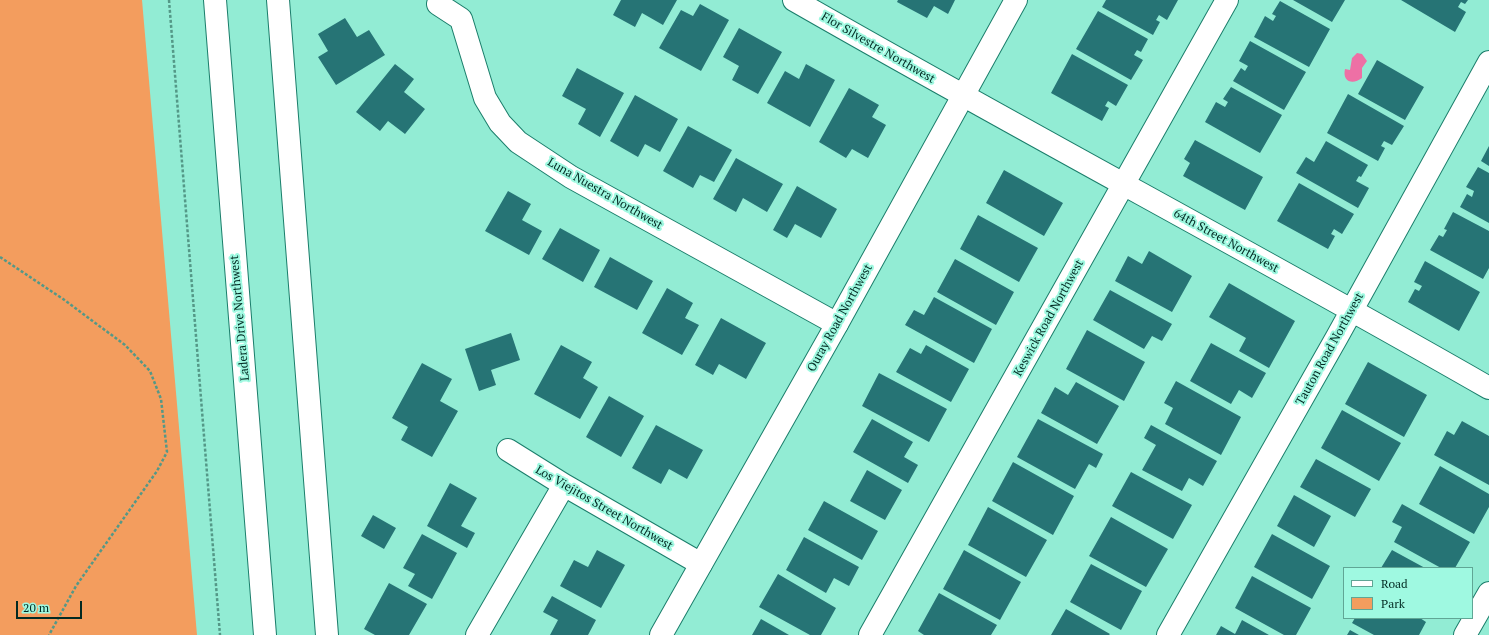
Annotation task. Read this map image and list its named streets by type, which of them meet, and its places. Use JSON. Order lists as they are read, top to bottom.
{
  "streets": {
    "street": [
      "Flor Silvestre Northwest",
      "Luna Nuestra Northwest",
      "64th Street Northwest",
      "Ladera Drive Northwest",
      "Ouray Road Northwest",
      "Keswick Road Northwest",
      "Tauton Road Northwest",
      "Los Viejitos Street Northwest"
    ]
  },
  "crossings": [
    ["Flor Silvestre Northwest", "64th Street Northwest"],
    ["Flor Silvestre Northwest", "Ouray Road Northwest"],
    ["Luna Nuestra Northwest", "Ouray Road Northwest"],
    ["64th Street Northwest", "Ouray Road Northwest"],
    ["64th Street Northwest", "Keswick Road Northwest"],
    ["64th Street Northwest", "Tauton Road Northwest"],
    ["Ouray Road Northwest", "Los Viejitos Street Northwest"]
  ],
  "legend": ["Road", "Park"],
  "scale_bar": "20 m"
}
